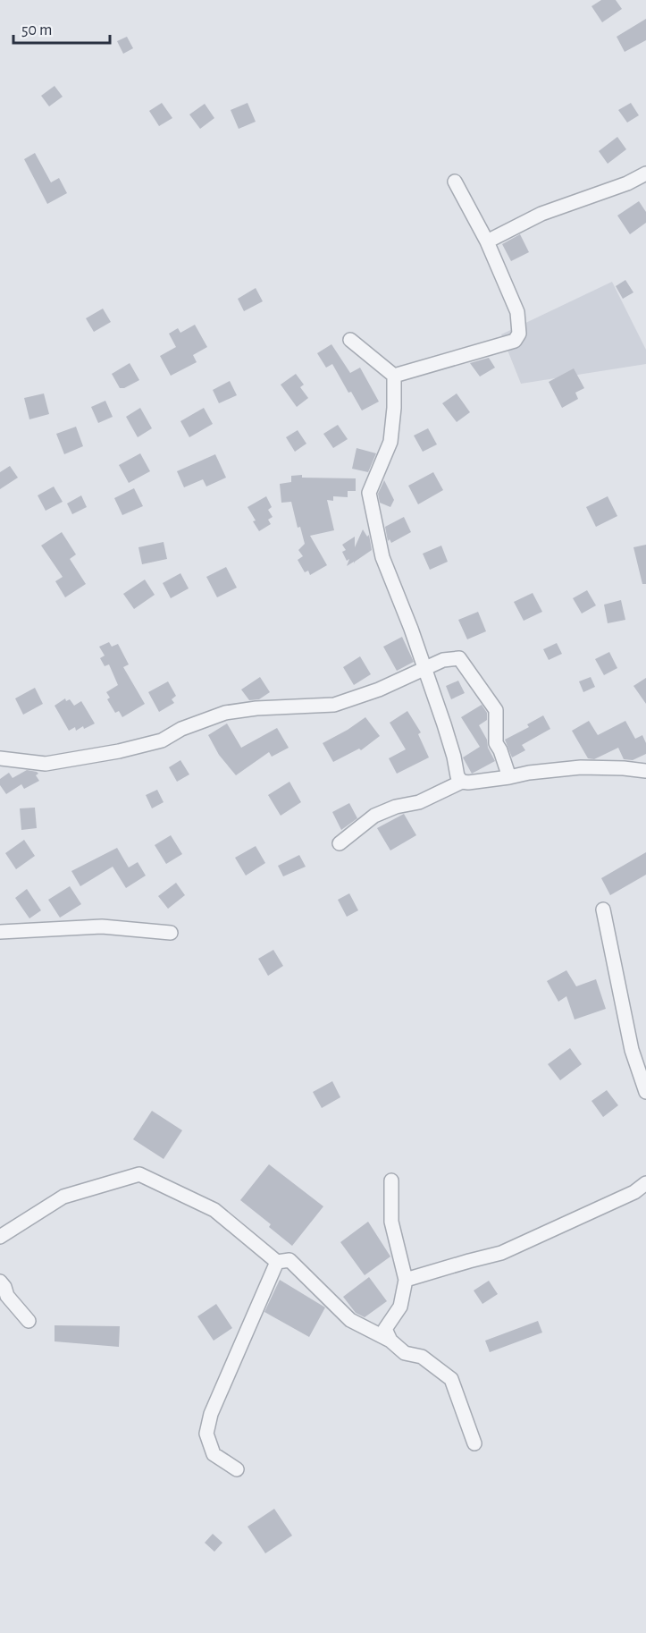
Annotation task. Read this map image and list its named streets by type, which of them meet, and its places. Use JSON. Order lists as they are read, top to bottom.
{
  "scale_bar": "50 m"
}
